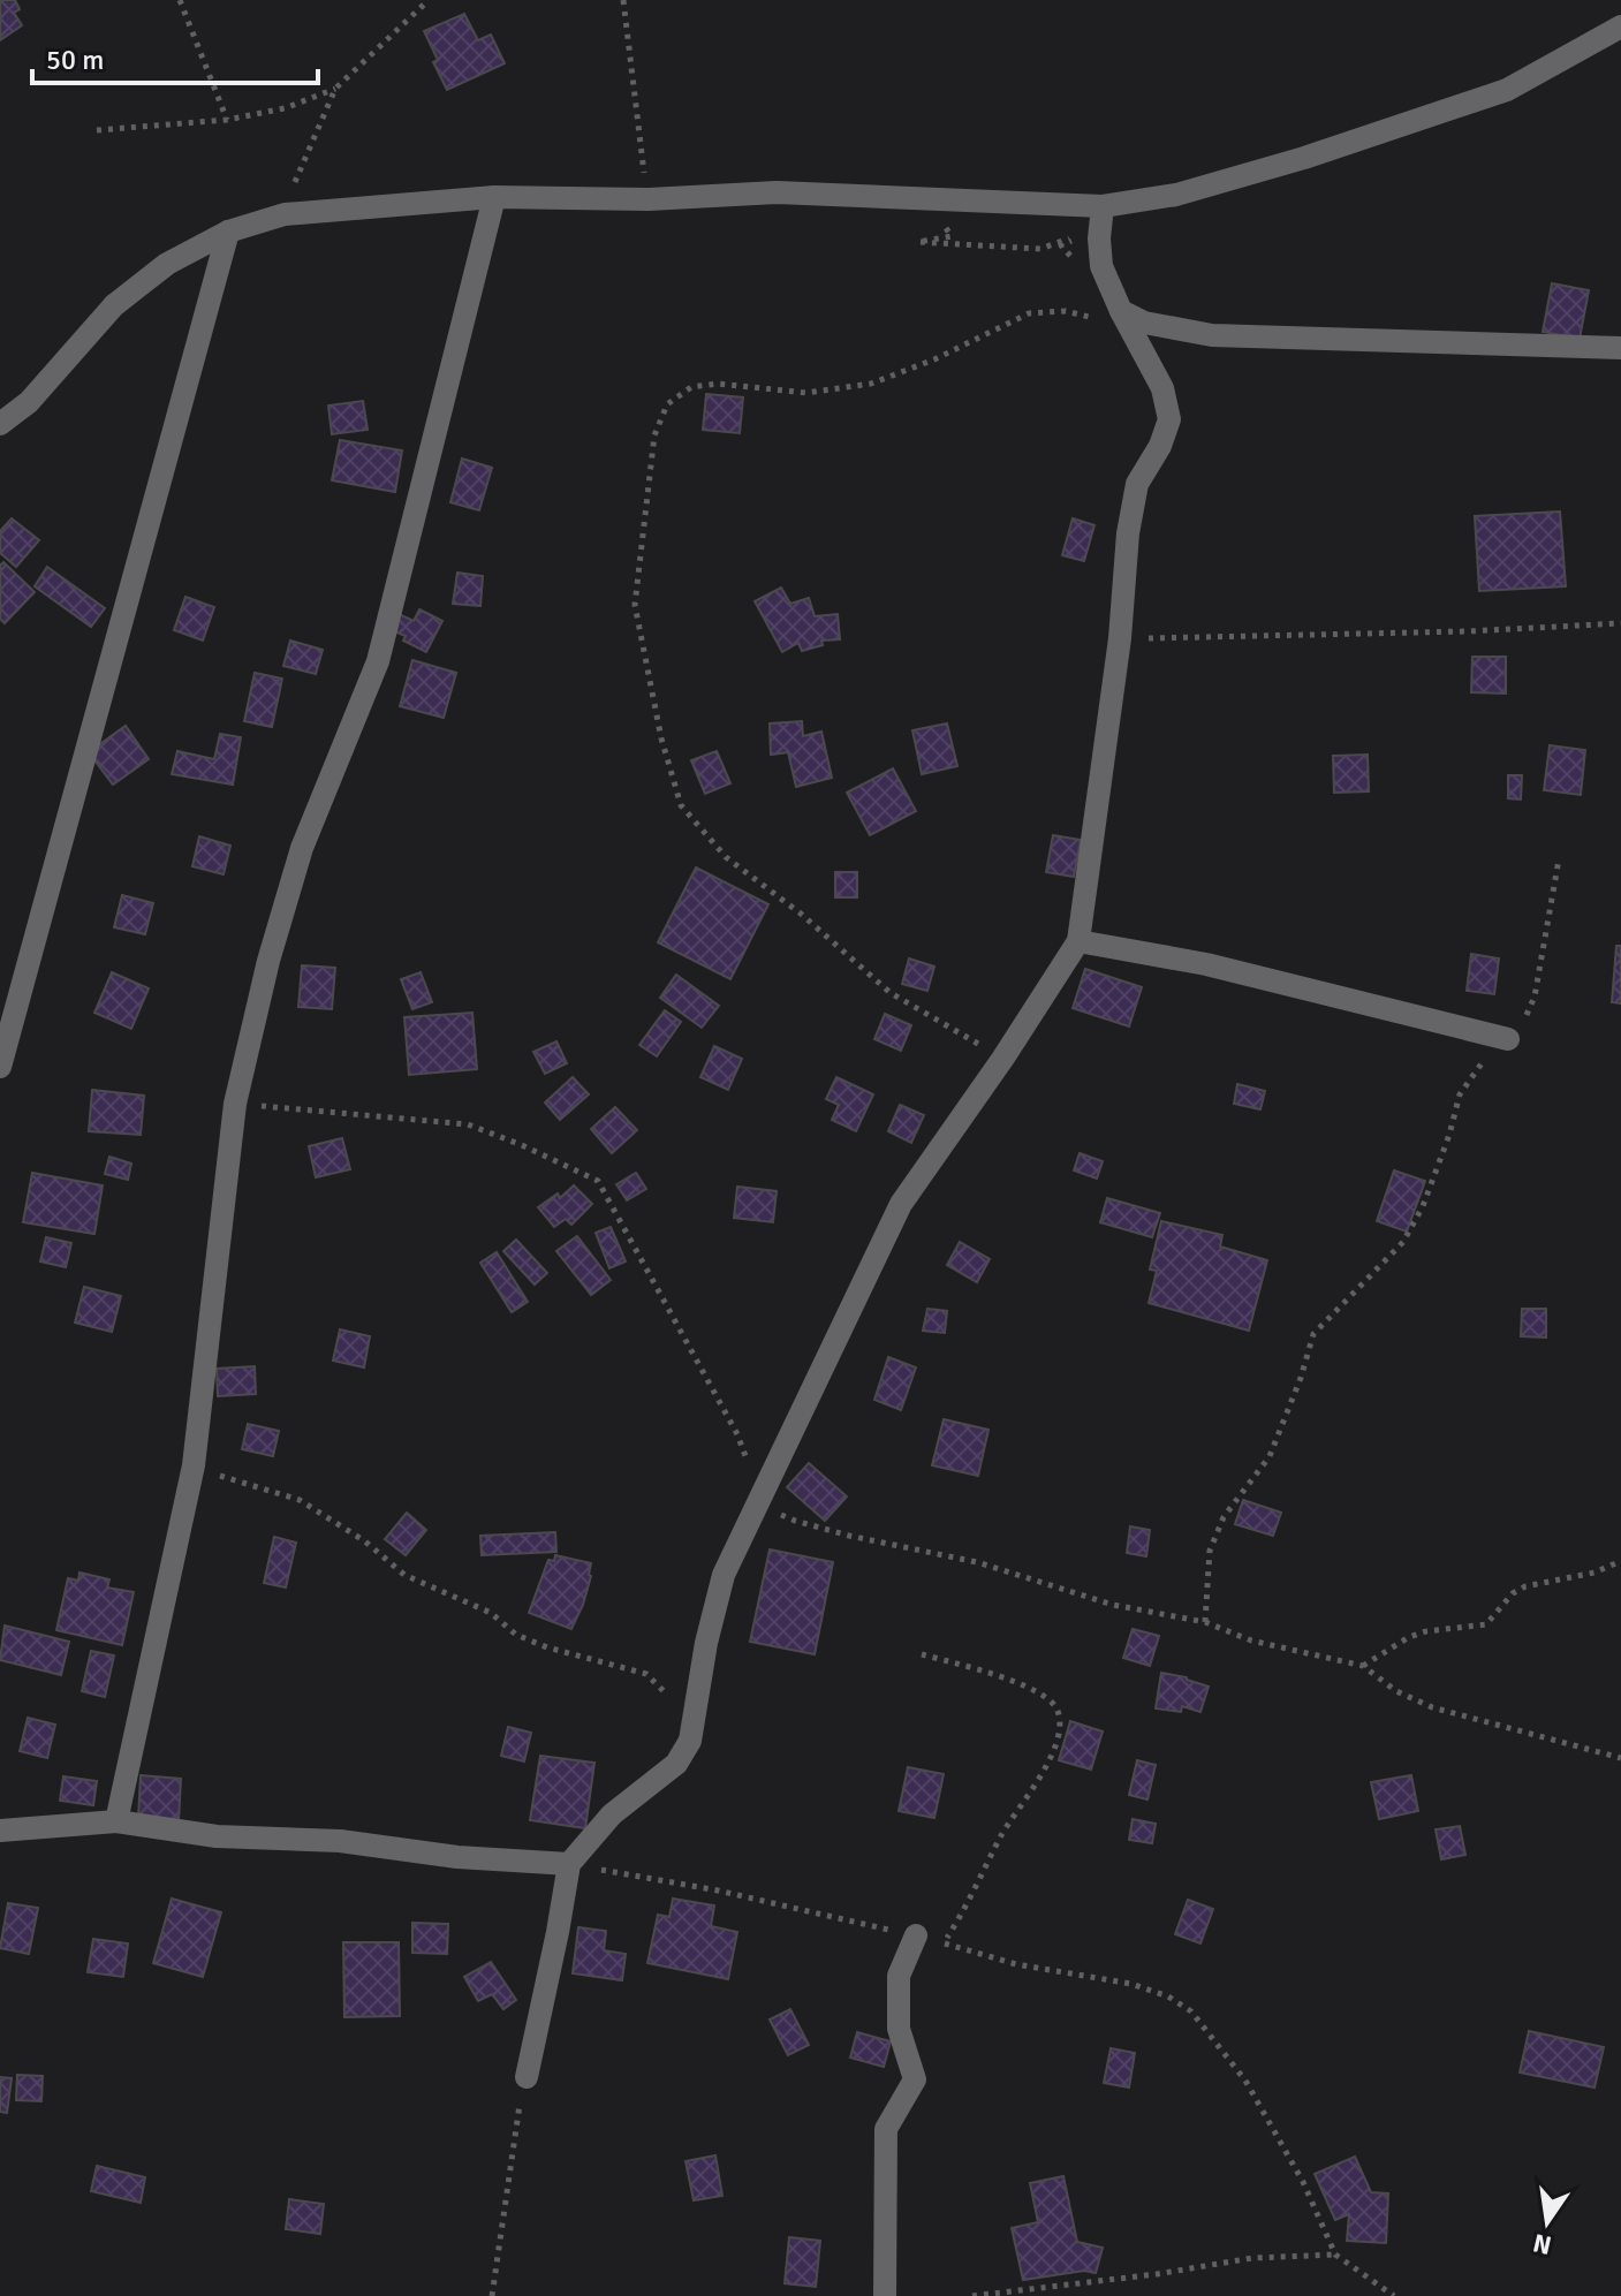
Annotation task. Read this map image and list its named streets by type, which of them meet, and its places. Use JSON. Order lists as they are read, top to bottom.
{
  "scale_bar": "50 m",
  "north": "bottom"
}
